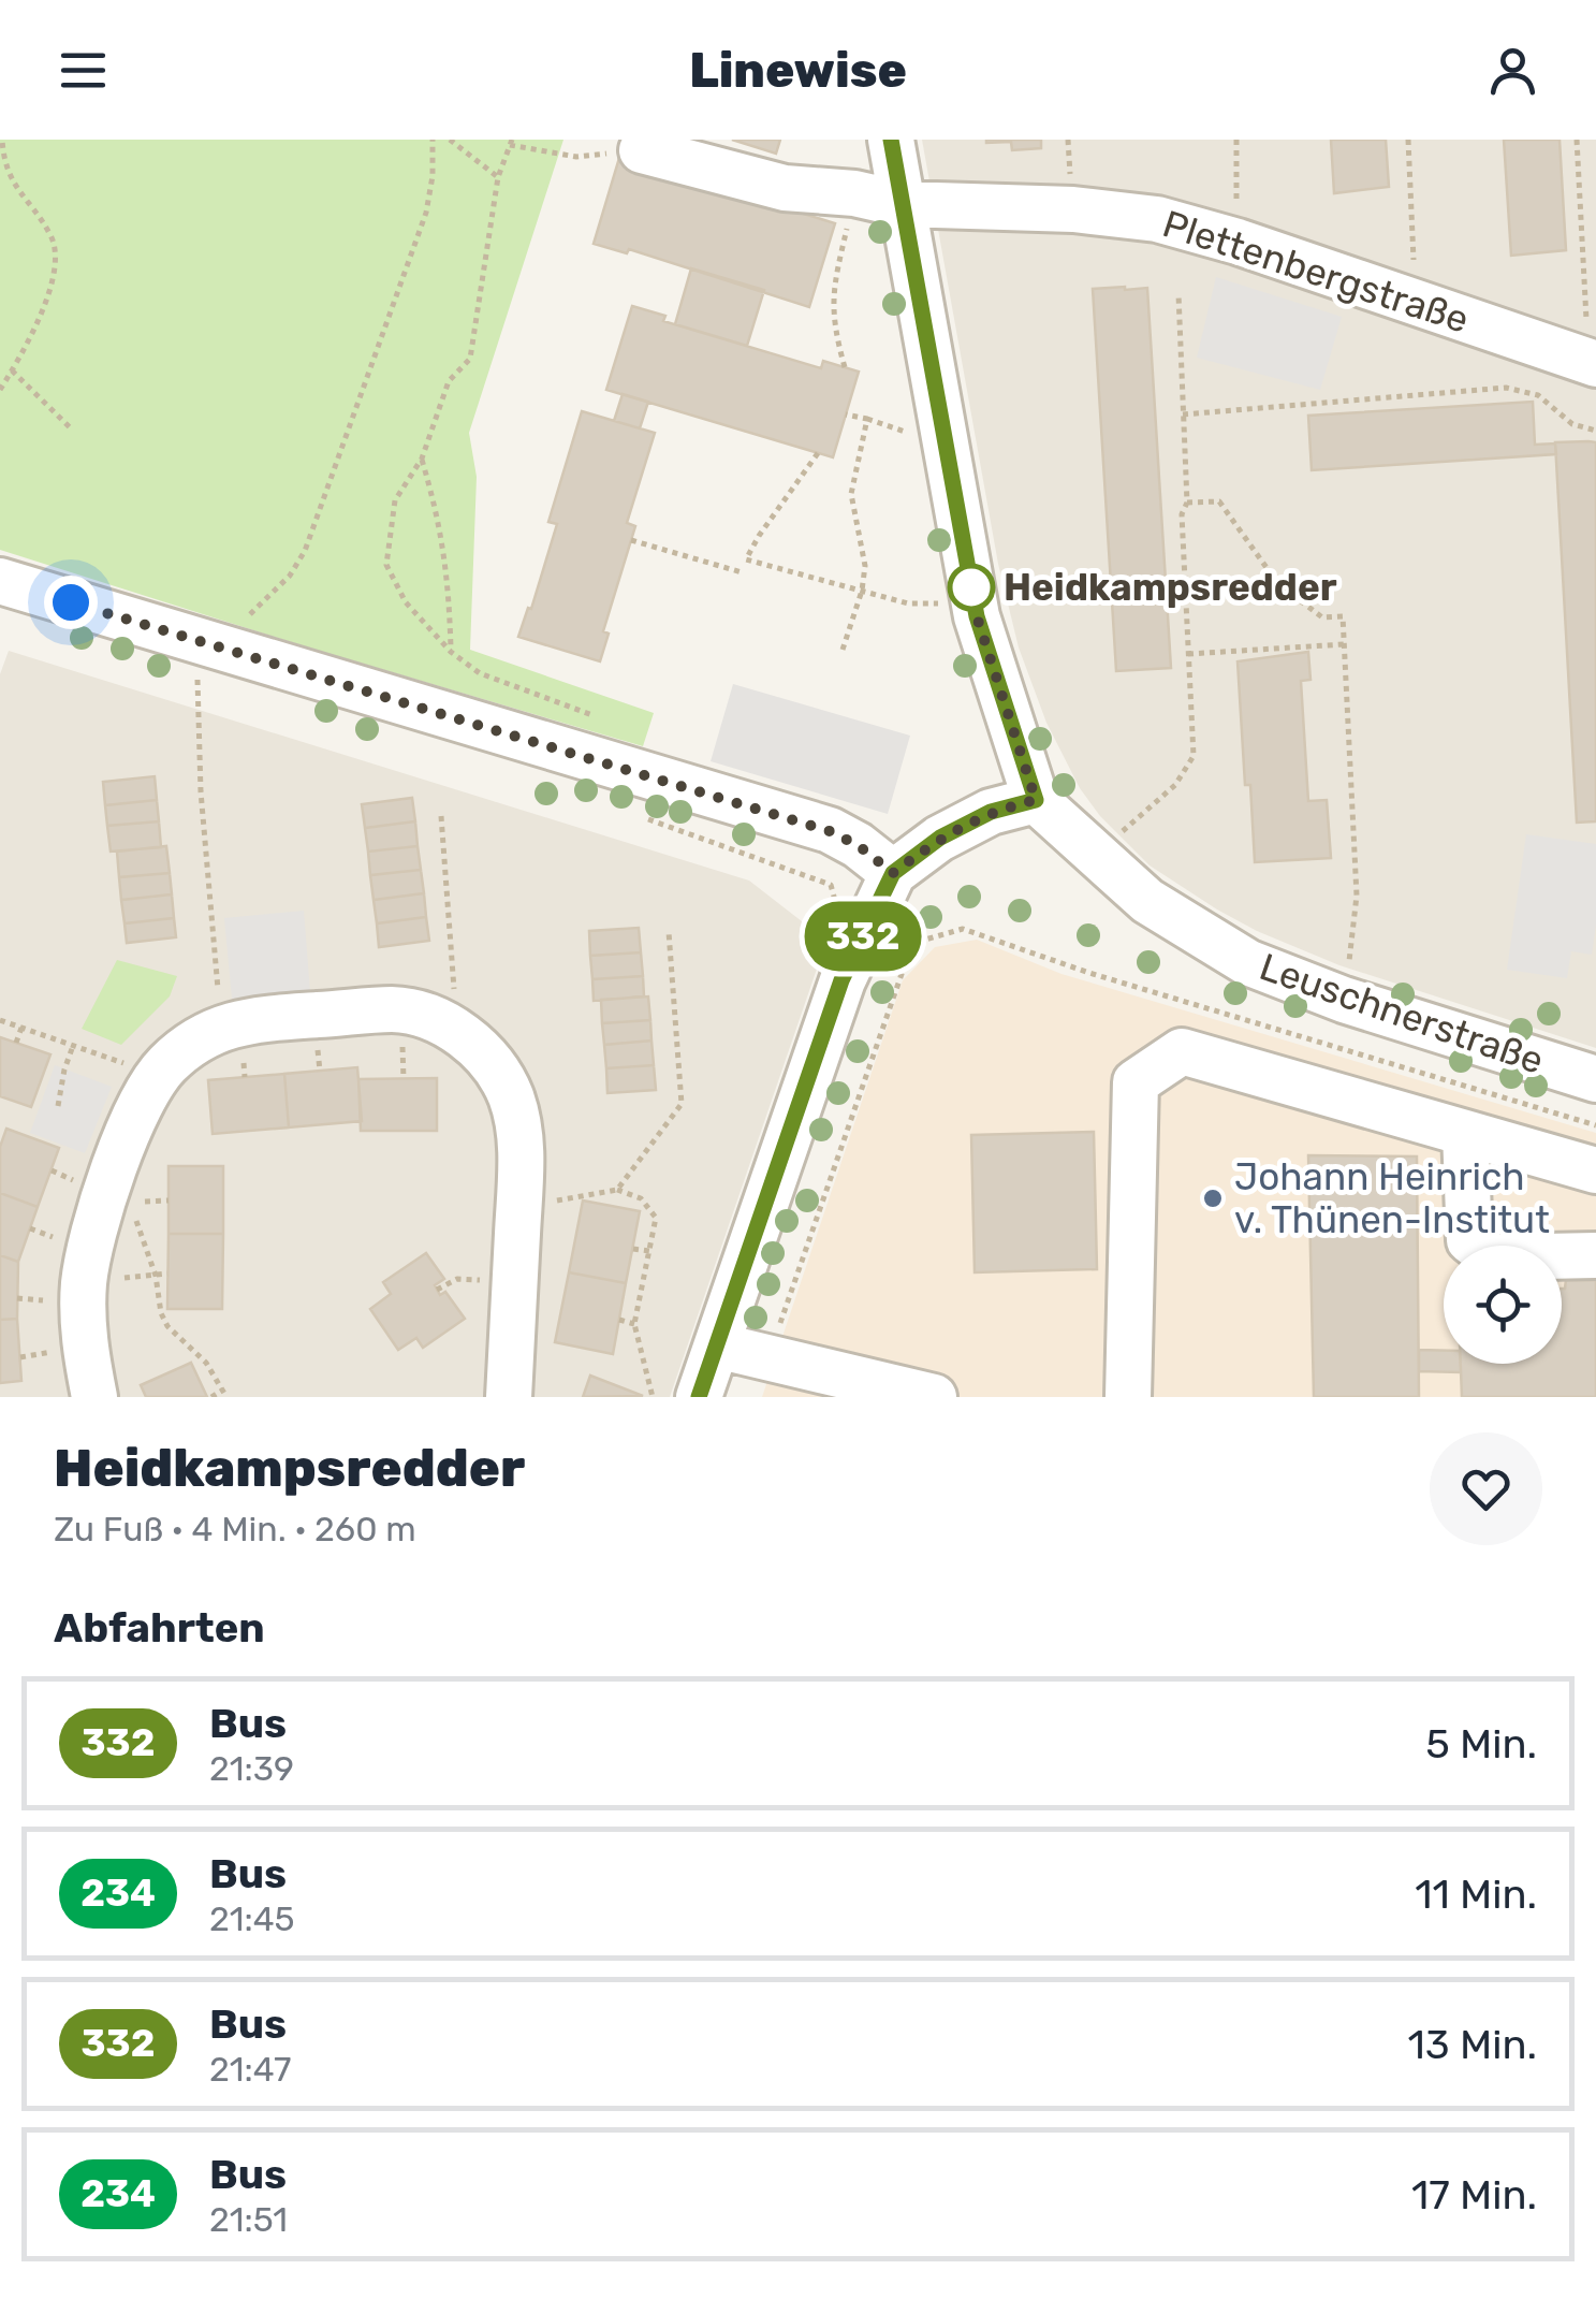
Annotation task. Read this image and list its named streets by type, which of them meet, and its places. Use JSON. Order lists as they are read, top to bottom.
{
  "streets": {
    "street": ["Plettenbergstraße", "Leuschnerstraße"]
  },
  "places": ["Heidkampsredder", "Johann Heinrich v. Thünen-Institut"],
  "lines": ["bus line 332"],
  "page": {
    "header": "Linewise",
    "on_map": "332",
    "heading": [
      ["Heidkampsredder", "Zu Fuß · 4 Min. · 260 m"],
      "Abfahrten"
    ],
    "list": [
      {
        "mark": "332",
        "name": "Bus",
        "note": "21:39",
        "value": "5 Min."
      },
      {
        "mark": "234",
        "name": "Bus",
        "note": "21:45",
        "value": "11 Min."
      },
      {
        "mark": "332",
        "name": "Bus",
        "note": "21:47",
        "value": "13 Min."
      },
      {
        "mark": "234",
        "name": "Bus",
        "note": "21:51",
        "value": "17 Min."
      }
    ]
  }
}
